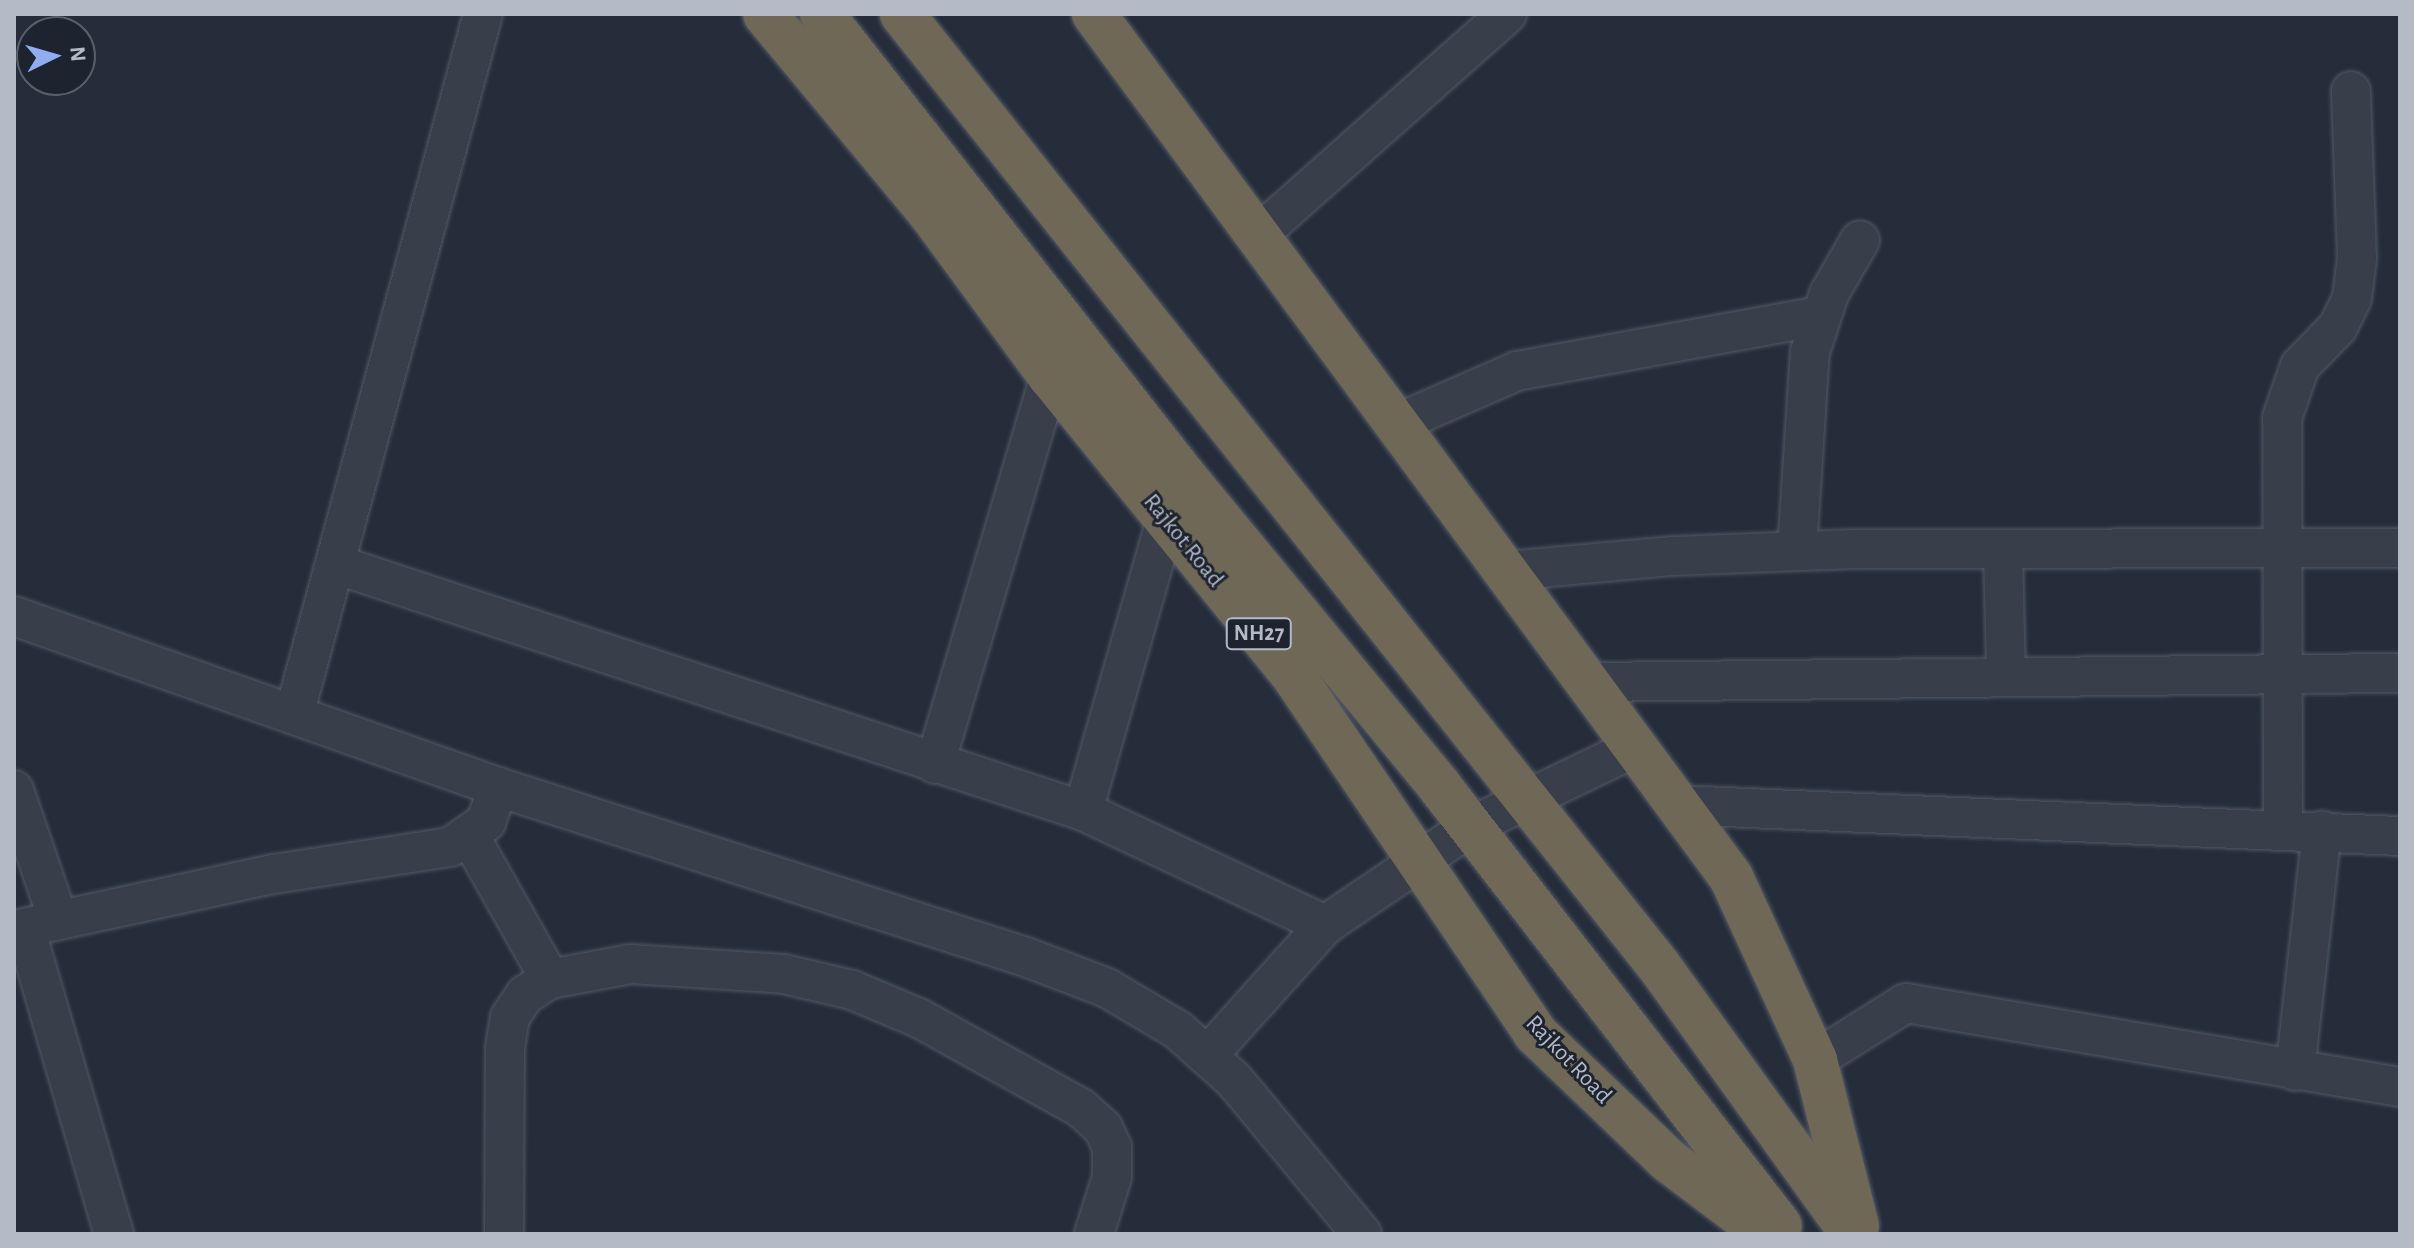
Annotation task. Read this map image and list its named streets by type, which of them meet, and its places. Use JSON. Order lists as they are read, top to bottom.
{
  "streets": {
    "highway": ["Rajkot Road", "NH27"]
  },
  "north": "right"
}
